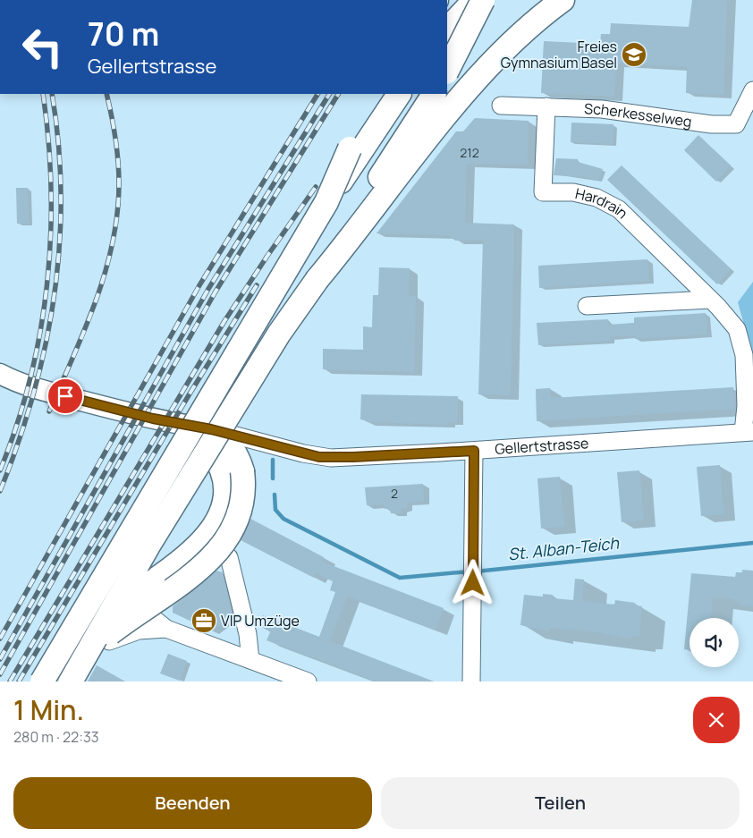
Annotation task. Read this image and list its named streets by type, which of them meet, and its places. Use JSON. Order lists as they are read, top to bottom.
{
  "streets": {
    "street": ["Scherkesselweg", "Hardrain", "Gellertstrasse"]
  },
  "crossings": [
    ["Scherkesselweg", "Hardrain"],
    ["Hardrain", "Gellertstrasse"]
  ],
  "water": ["St. Alban-Teich"],
  "places": {
    "school or university": ["Freies Gymnasium Basel"],
    "office": ["VIP Umzüge"]
  },
  "house_numbers": ["212", "2"],
  "page": {
    "turn": ["70 m", "Gellertstrasse"],
    "heading": ["1 Min.", "280 m · 22:33"],
    "buttons": ["Beenden", "Teilen"]
  }
}
